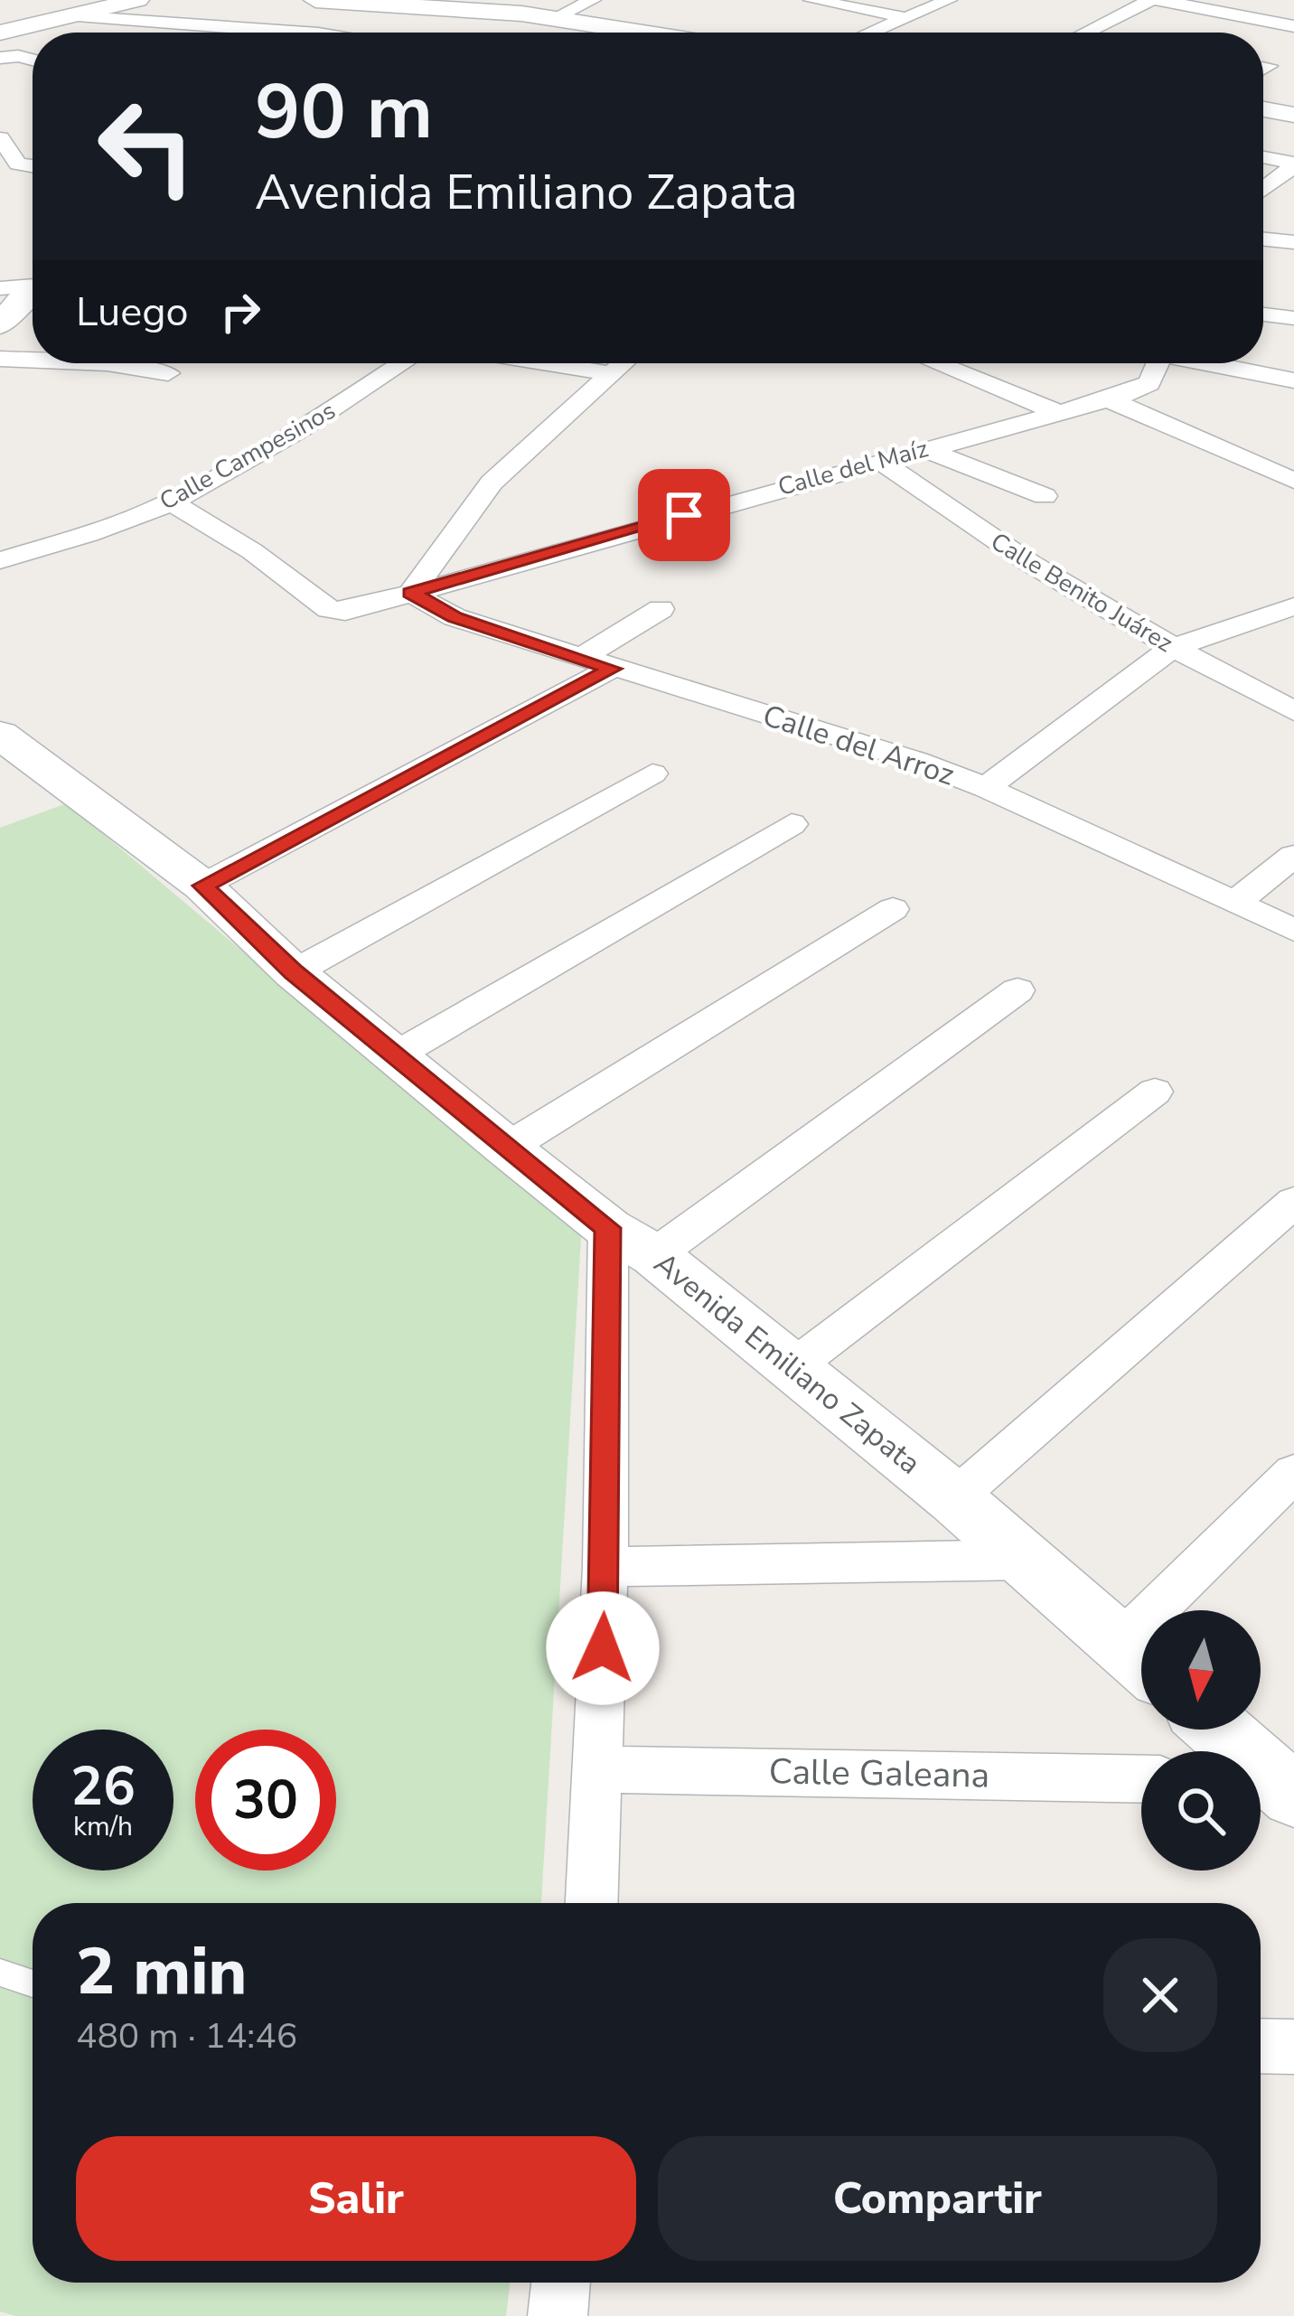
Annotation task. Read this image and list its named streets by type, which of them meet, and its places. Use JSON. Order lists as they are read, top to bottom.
{
  "streets": {
    "main road": ["Avenida Emiliano Zapata"],
    "street": [
      "Calle Campesinos",
      "Calle del Maíz",
      "Calle Benito Juárez",
      "Calle del Arroz",
      "Calle Galeana"
    ]
  },
  "crossings": [
    ["Calle Campesinos", "Calle del Maíz"],
    ["Calle del Maíz", "Calle Benito Juárez"],
    ["Calle del Maíz", "Calle del Arroz"]
  ],
  "north": "bottom",
  "page": {
    "turn": ["90 m", "Avenida Emiliano Zapata"],
    "then": "Luego",
    "speed": "26 km/h",
    "limit": "30",
    "heading": ["2 min", "480 m · 14:46"],
    "buttons": ["Salir", "Compartir"]
  }
}
